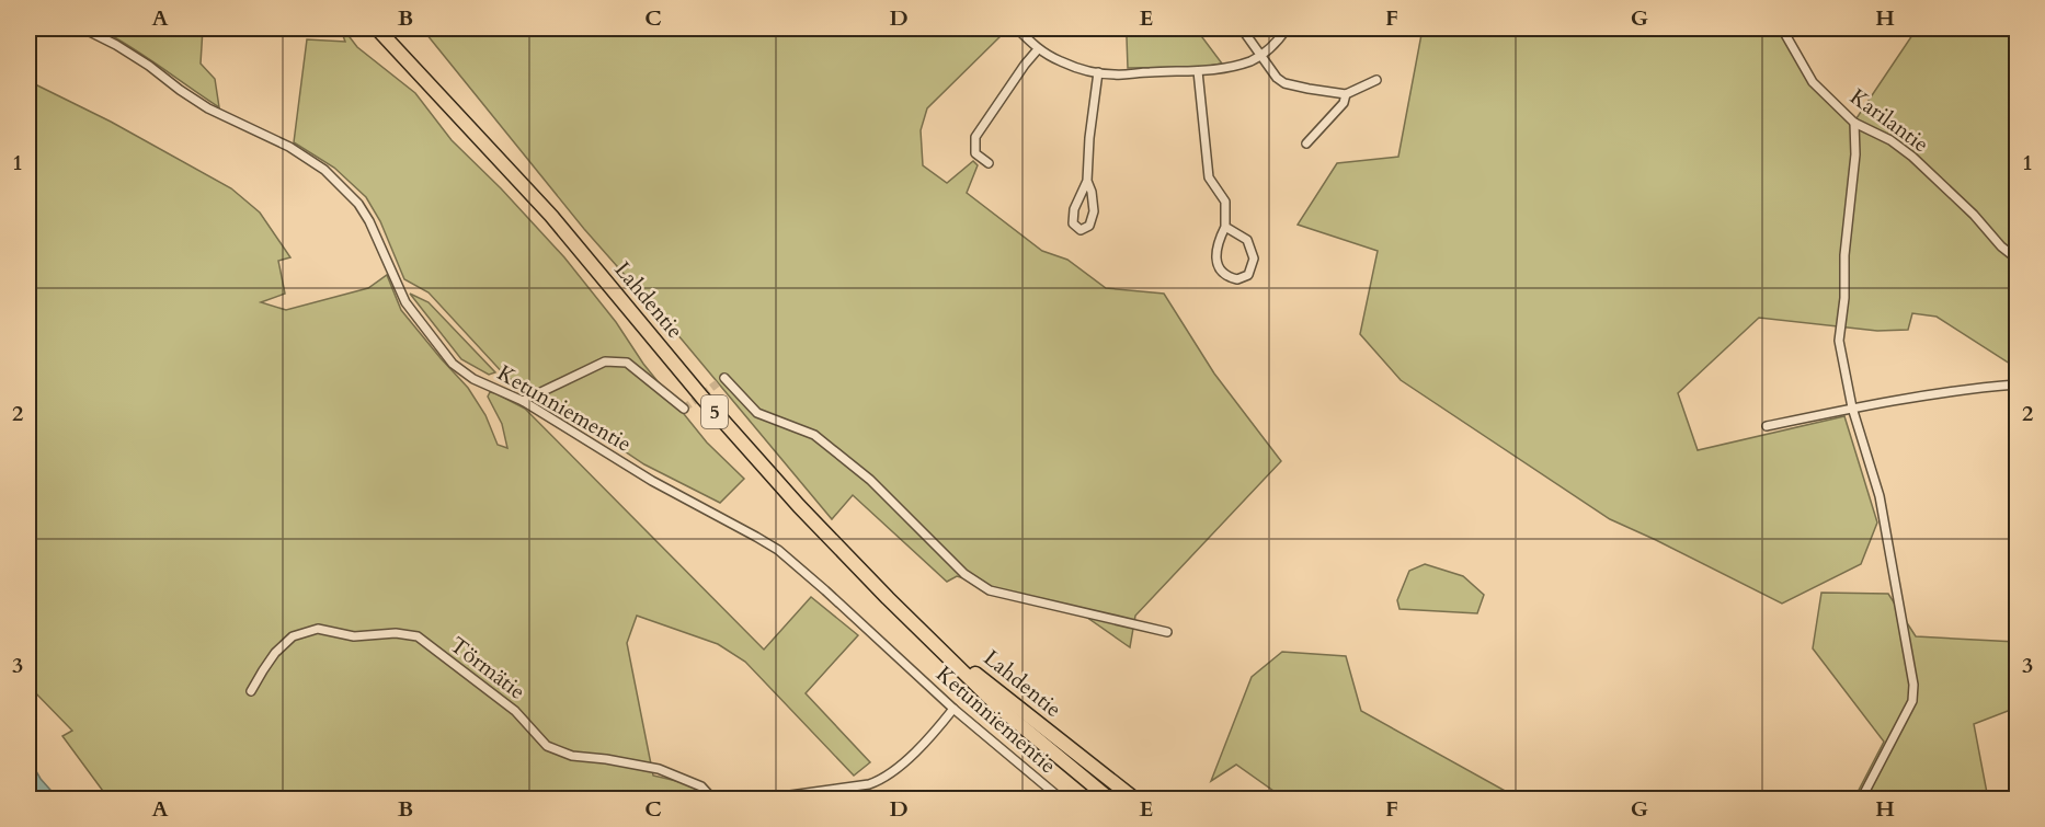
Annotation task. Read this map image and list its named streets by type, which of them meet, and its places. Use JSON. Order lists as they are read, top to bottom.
{
  "streets": {
    "highway": ["Lahdentie", "5"],
    "street": ["Karilantie", "Ketunniementie", "Törmätie"]
  },
  "grid": {
    "columns": [
      "A",
      "B",
      "C",
      "D",
      "E",
      "F",
      "G",
      "H"
    ],
    "rows": ["1", "2", "3"]
  }
}
